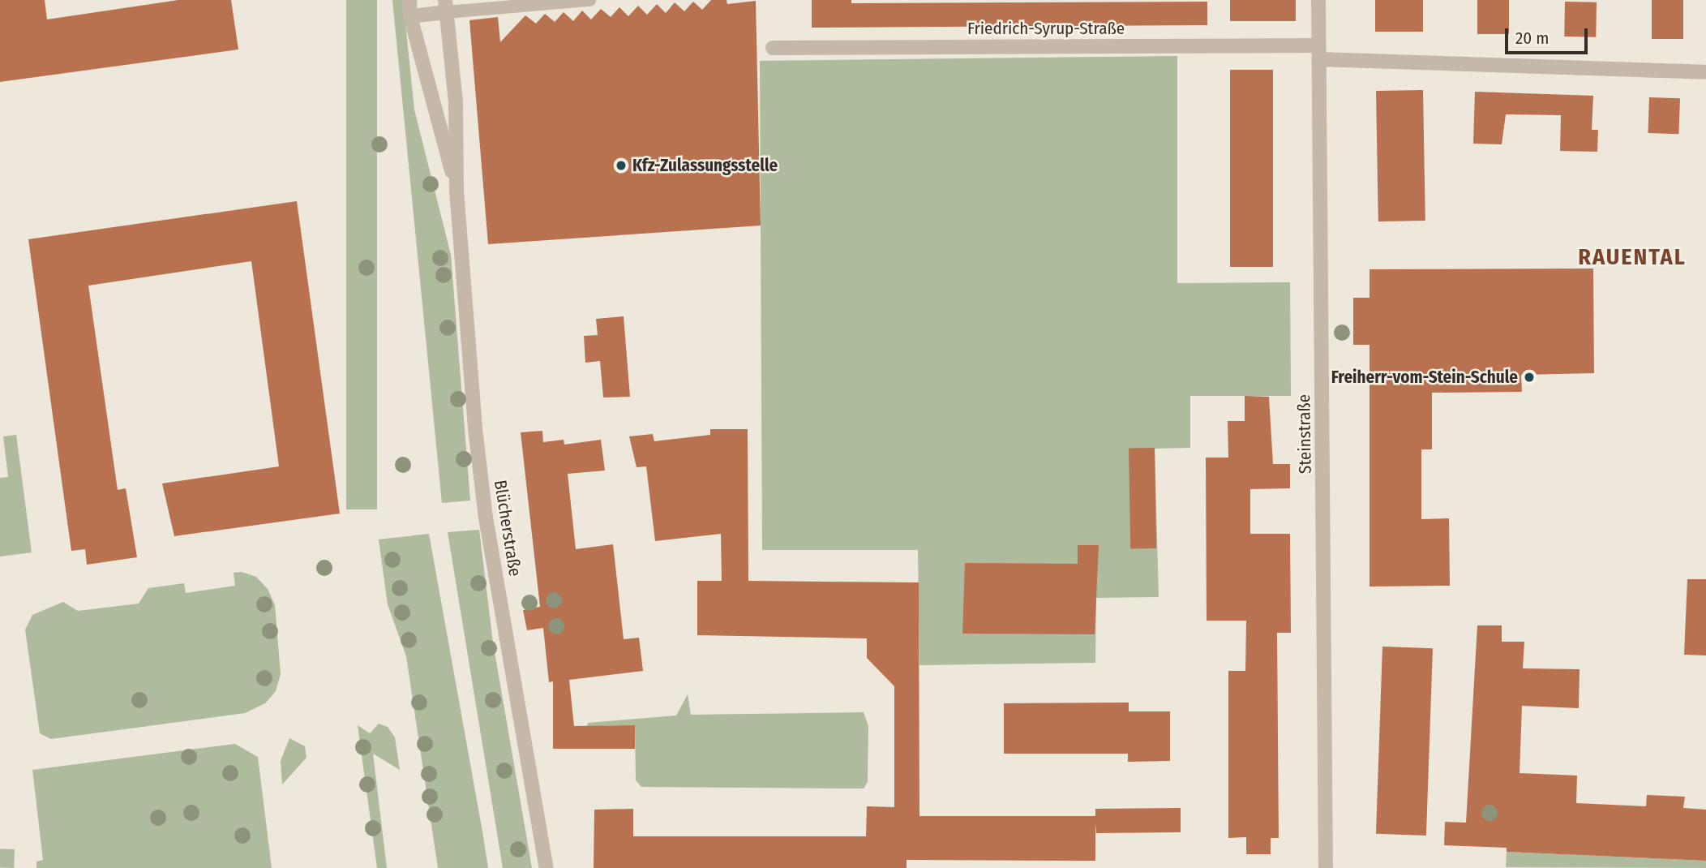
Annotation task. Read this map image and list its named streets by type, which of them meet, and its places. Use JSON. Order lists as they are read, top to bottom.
{
  "streets": {
    "street": ["Friedrich-Syrup-Straße", "Steinstraße", "Blücherstraße"]
  },
  "crossings": [
    ["Friedrich-Syrup-Straße", "Steinstraße"]
  ],
  "districts": ["RAUENTAL"],
  "places": ["Kfz-Zulassungsstelle", "Freiherr-vom-Stein-Schule"],
  "scale_bar": "20 m"
}
